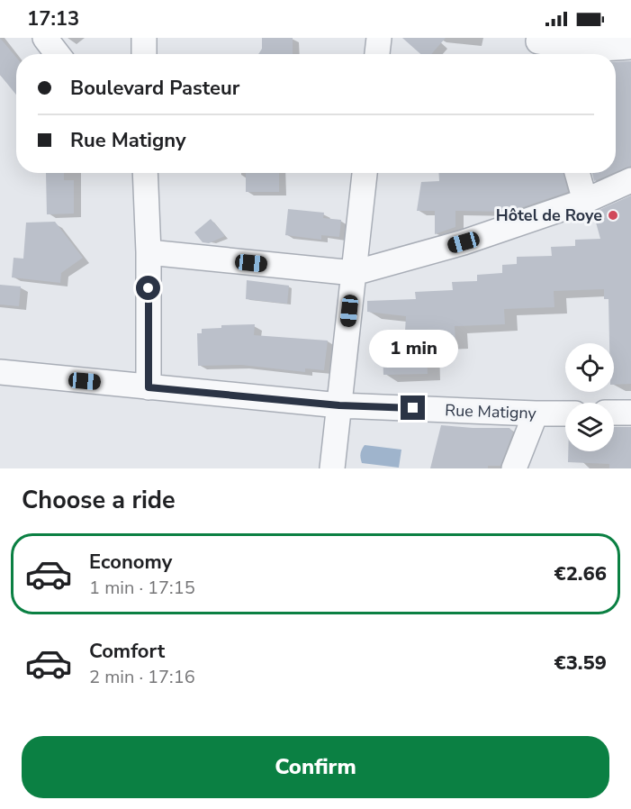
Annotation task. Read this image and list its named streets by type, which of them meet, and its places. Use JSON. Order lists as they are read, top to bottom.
{
  "streets": {
    "street": ["Rue Matigny"]
  },
  "places": ["Hôtel de Roye"],
  "page": {
    "status": "17:13",
    "banner": ["Boulevard Pasteur", "Rue Matigny"],
    "bubble": "1 min",
    "heading": "Choose a ride",
    "list": [
      {
        "name": "Economy",
        "note": "1 min · 17:15",
        "value": "€2.66"
      },
      {
        "name": "Comfort",
        "note": "2 min · 17:16",
        "value": "€3.59"
      }
    ],
    "buttons": "Confirm"
  }
}
